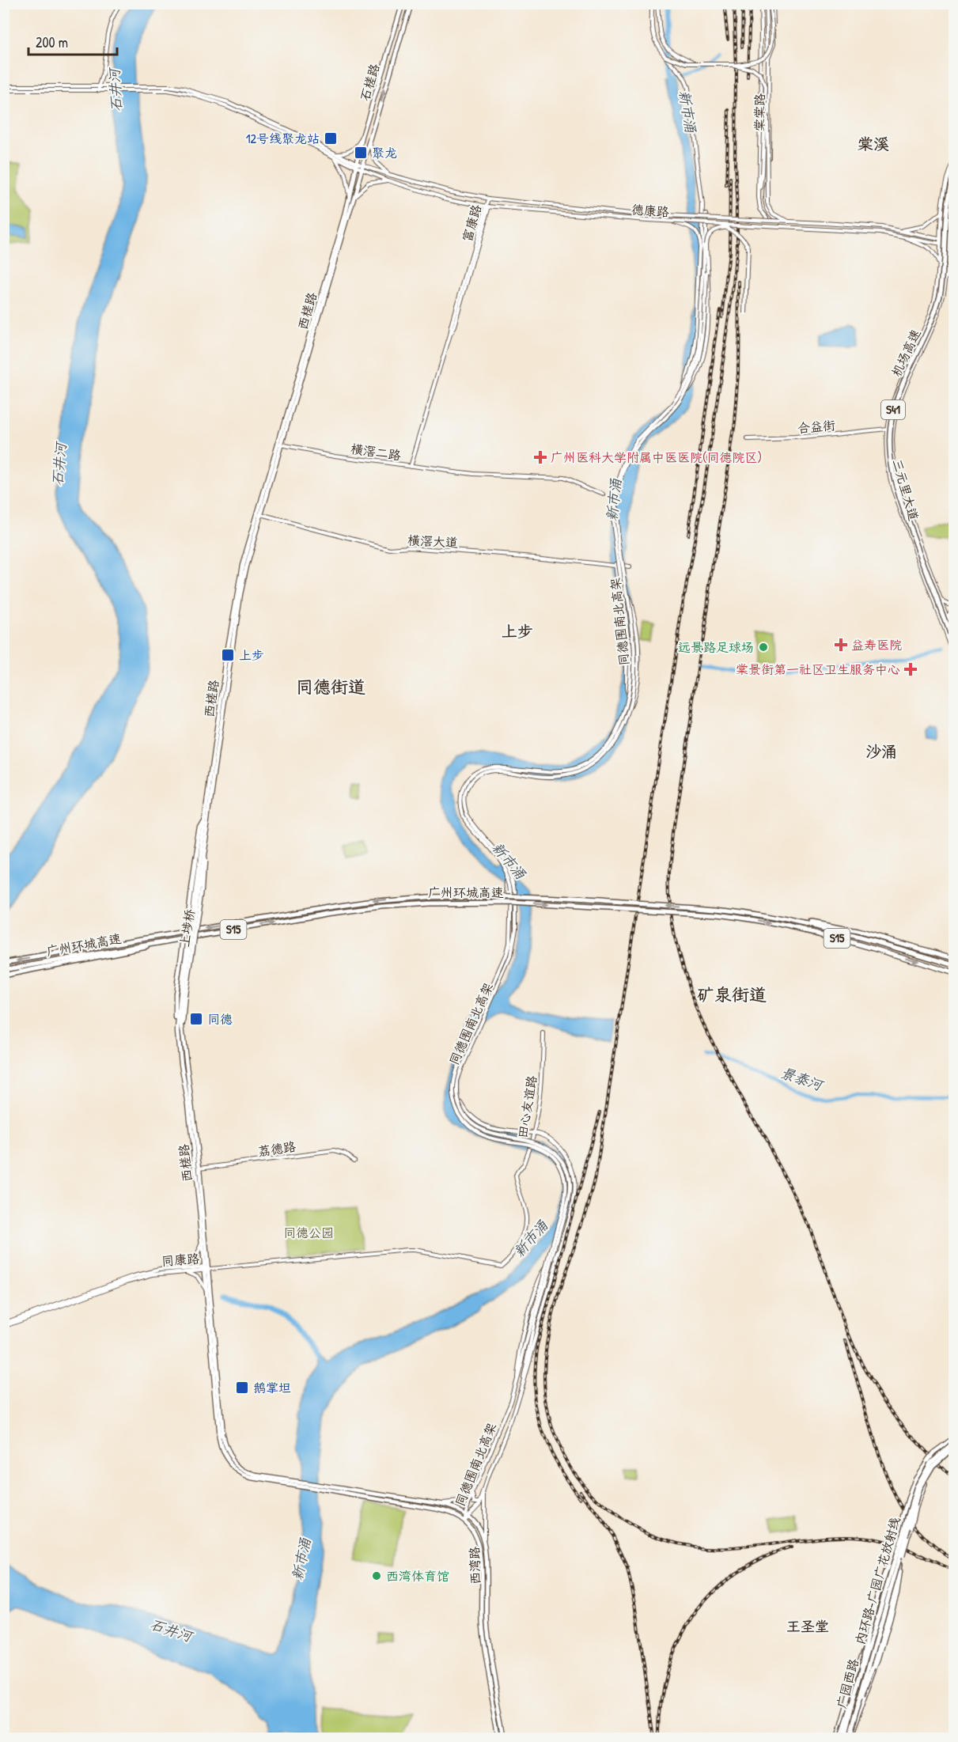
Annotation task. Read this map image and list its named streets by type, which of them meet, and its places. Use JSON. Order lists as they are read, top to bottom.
{
  "streets": {
    "highway": [
      "机场高速",
      "S41",
      "广州环城高速",
      "S15",
      "内环路-广园广花放射线"
    ],
    "main road": [
      "石槎路",
      "棠棠路",
      "德康路",
      "富康路",
      "西槎路",
      "合益街",
      "横滘二路",
      "三元里大道",
      "横滘大道",
      "同德围南北高架",
      "上埗桥",
      "田心友谊路",
      "荔德路",
      "同康路",
      "西湾路",
      "广园西路"
    ]
  },
  "crossings": [
    ["石槎路", "德康路"],
    ["石槎路", "西槎路"],
    ["德康路", "富康路"],
    ["德康路", "西槎路"],
    ["德康路", "三元里大道"],
    ["富康路", "横滘二路"],
    ["西槎路", "横滘二路"],
    ["西槎路", "横滘大道"],
    ["西槎路", "上埗桥"],
    ["西槎路", "田心友谊路"],
    ["西槎路", "荔德路"],
    ["西槎路", "同康路"],
    ["合益街", "三元里大道"],
    ["同德围南北高架", "西湾路"],
    ["田心友谊路", "同康路"],
    ["内环路-广园广花放射线", "广园西路"]
  ],
  "districts": [
    "棠溪",
    "上步",
    "同德街道",
    "沙涌",
    "矿泉街道",
    "王圣堂"
  ],
  "water": ["石井河", "新市涌", "景泰河"],
  "parks": ["同德公园"],
  "places": {
    "transit": [
      "12号线聚龙站",
      "聚龙",
      "上步",
      "同德",
      "鹅掌坦"
    ],
    "health": ["广州医科大学附属中医医院(同德院区)", "益寿医院", "棠景街第一社区卫生服务中心"],
    "other": ["远景路足球场", "西湾体育馆"]
  },
  "scale_bar": "200 m"
}
